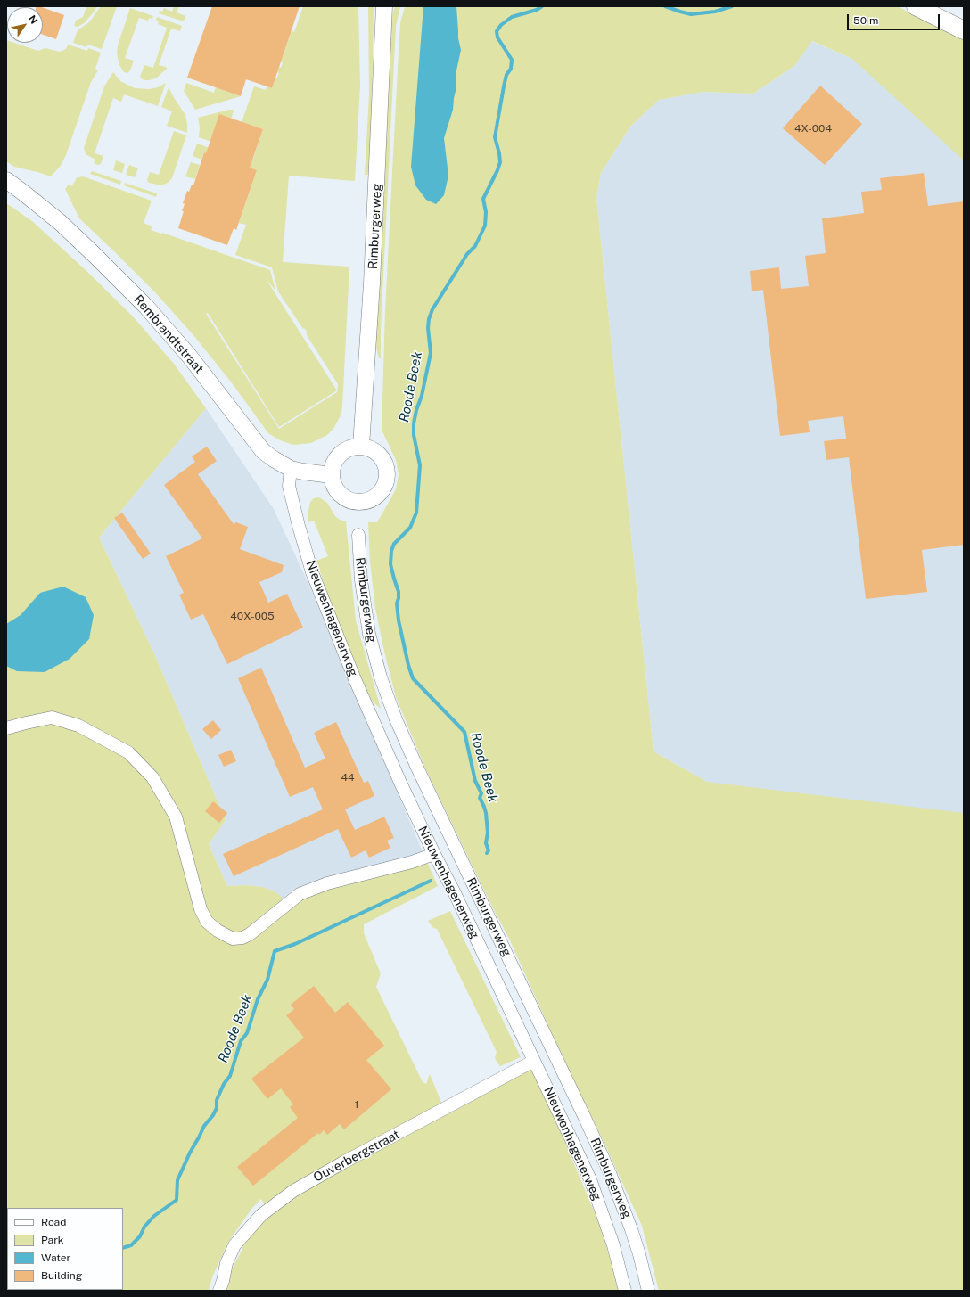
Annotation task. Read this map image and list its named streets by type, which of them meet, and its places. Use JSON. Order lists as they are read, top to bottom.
{
  "streets": {
    "street": [
      "Rimburgerweg",
      "Rembrandtstraat",
      "Nieuwenhagenerweg",
      "Ouverbergstraat"
    ]
  },
  "crossings": [
    ["Rimburgerweg", "Rembrandtstraat"],
    ["Rembrandtstraat", "Nieuwenhagenerweg"],
    ["Nieuwenhagenerweg", "Ouverbergstraat"]
  ],
  "water": ["Roode Beek"],
  "house_numbers": [
    "4X-004",
    "40X-005",
    "44",
    "1"
  ],
  "legend": [
    "Road",
    "Park",
    "Water",
    "Building"
  ],
  "scale_bar": "50 m",
  "north": "top right"
}
